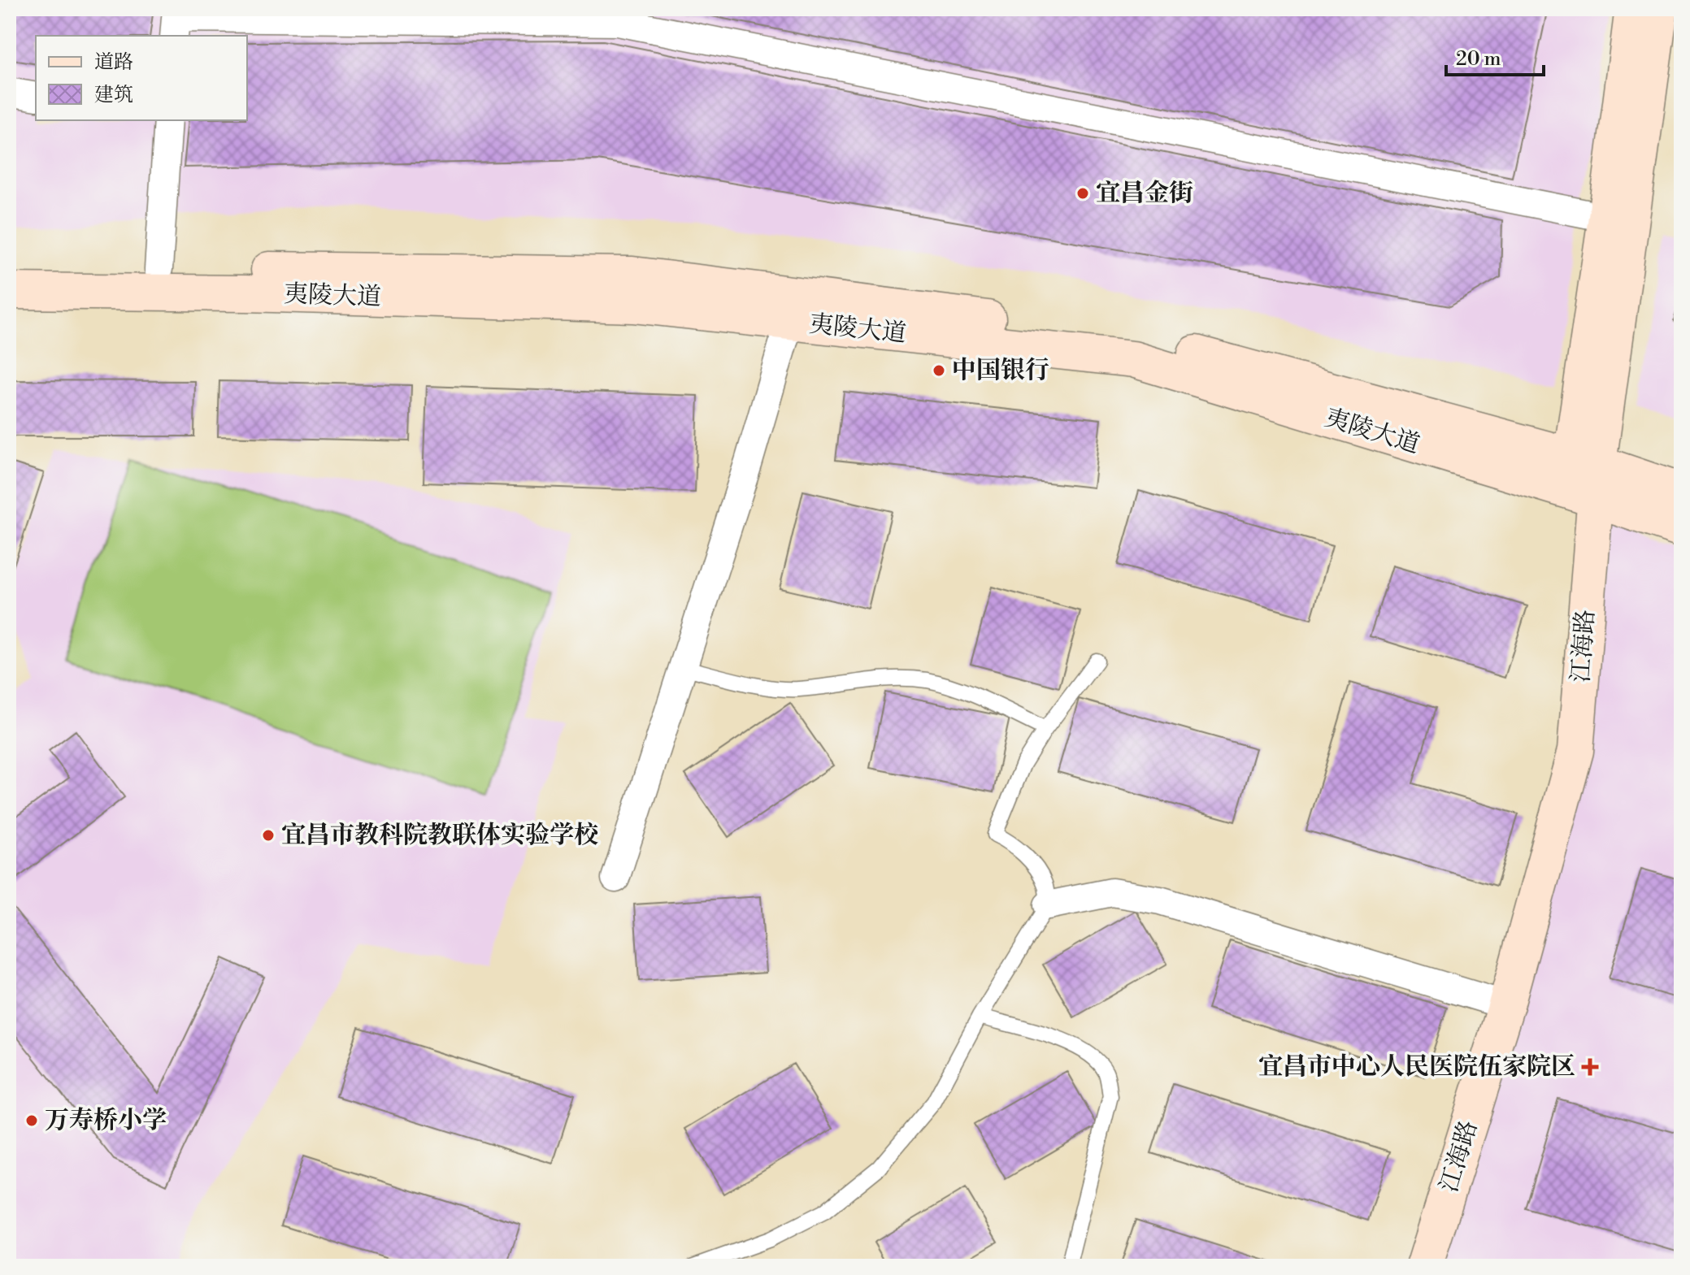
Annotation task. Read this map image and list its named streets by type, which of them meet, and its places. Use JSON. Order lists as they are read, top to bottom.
{
  "streets": {
    "main road": ["夷陵大道", "江海路"]
  },
  "crossings": [
    ["夷陵大道", "江海路"]
  ],
  "places": {
    "other": [
      "宜昌金街",
      "中国银行",
      "宜昌市教科院教联体实验学校",
      "万寿桥小学"
    ],
    "health": ["宜昌市中心人民医院伍家院区"]
  },
  "legend": ["道路", "建筑"],
  "scale_bar": "20 m"
}
